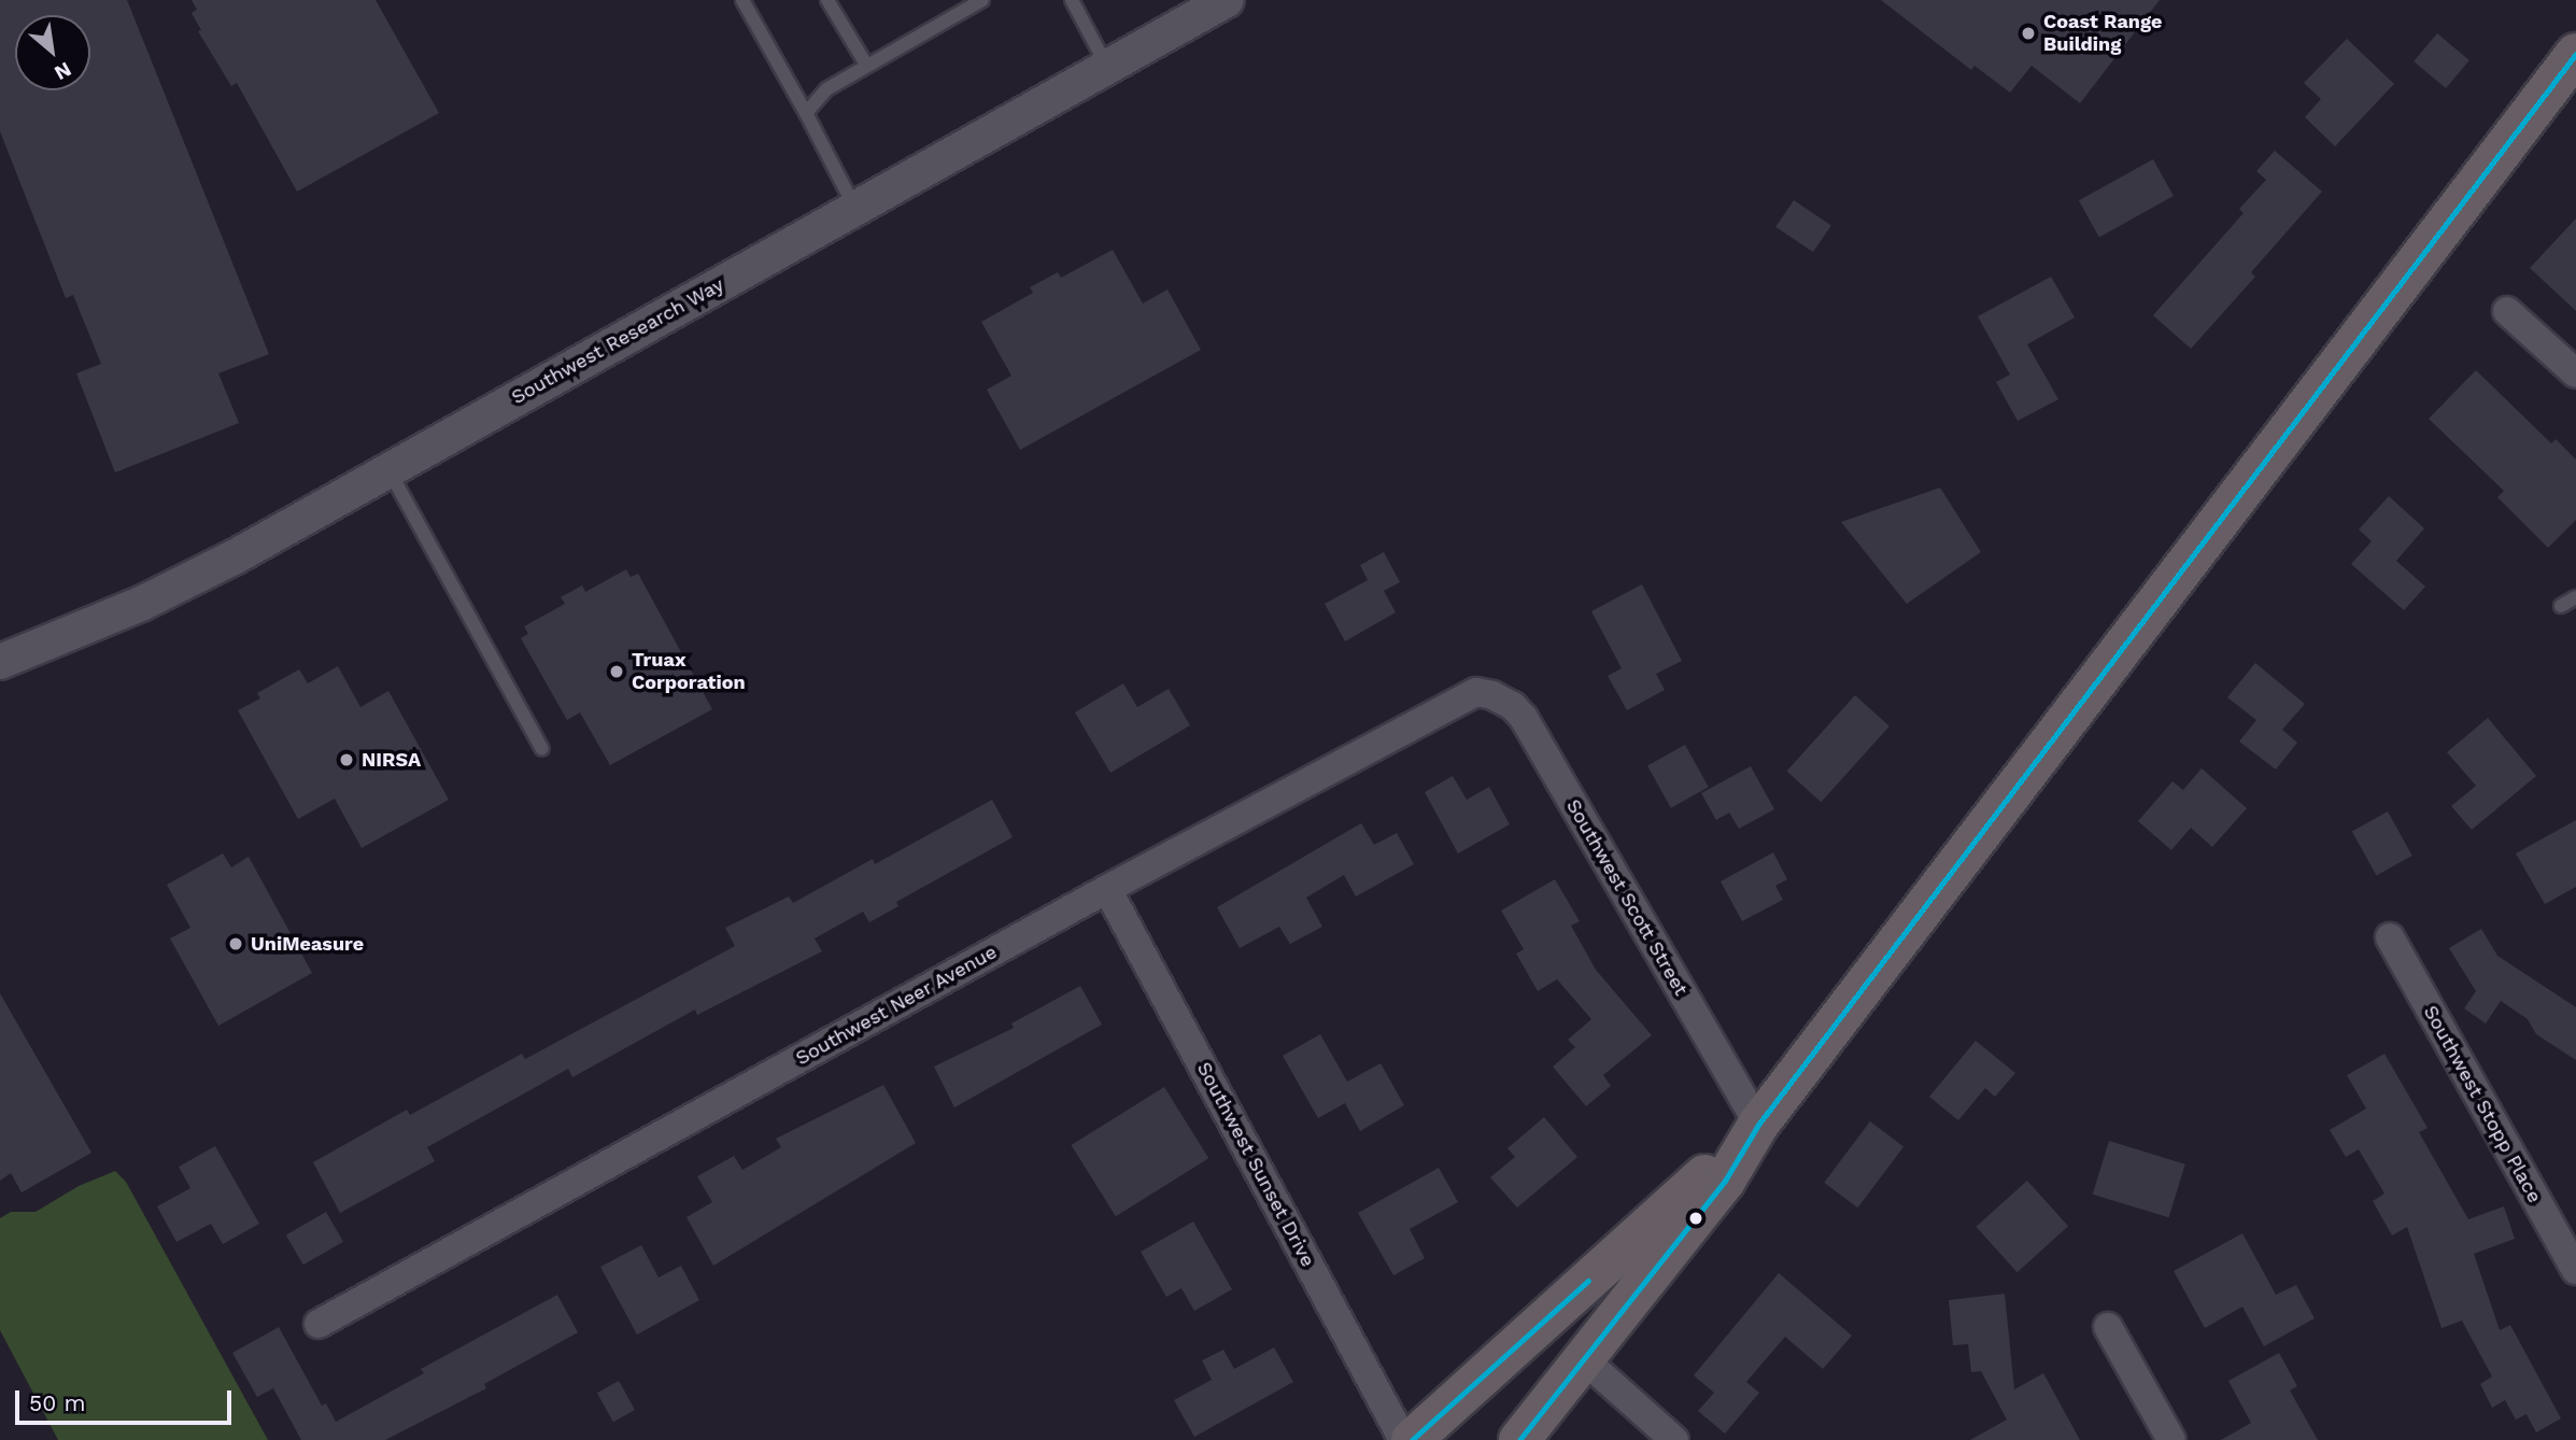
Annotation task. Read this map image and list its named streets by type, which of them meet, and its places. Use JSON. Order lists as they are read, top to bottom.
{
  "streets": {
    "street": [
      "Southwest Research Way",
      "Southwest Scott Street",
      "Southwest Neer Avenue",
      "Southwest Stopp Place",
      "Southwest Sunset Drive"
    ]
  },
  "crossings": [
    ["Southwest Scott Street", "Southwest Neer Avenue"],
    ["Southwest Neer Avenue", "Southwest Sunset Drive"]
  ],
  "places": [
    "Coast Range Building",
    "Truax Corporation",
    "NIRSA",
    "UniMeasure"
  ],
  "scale_bar": "50 m",
  "north": "bottom right"
}
